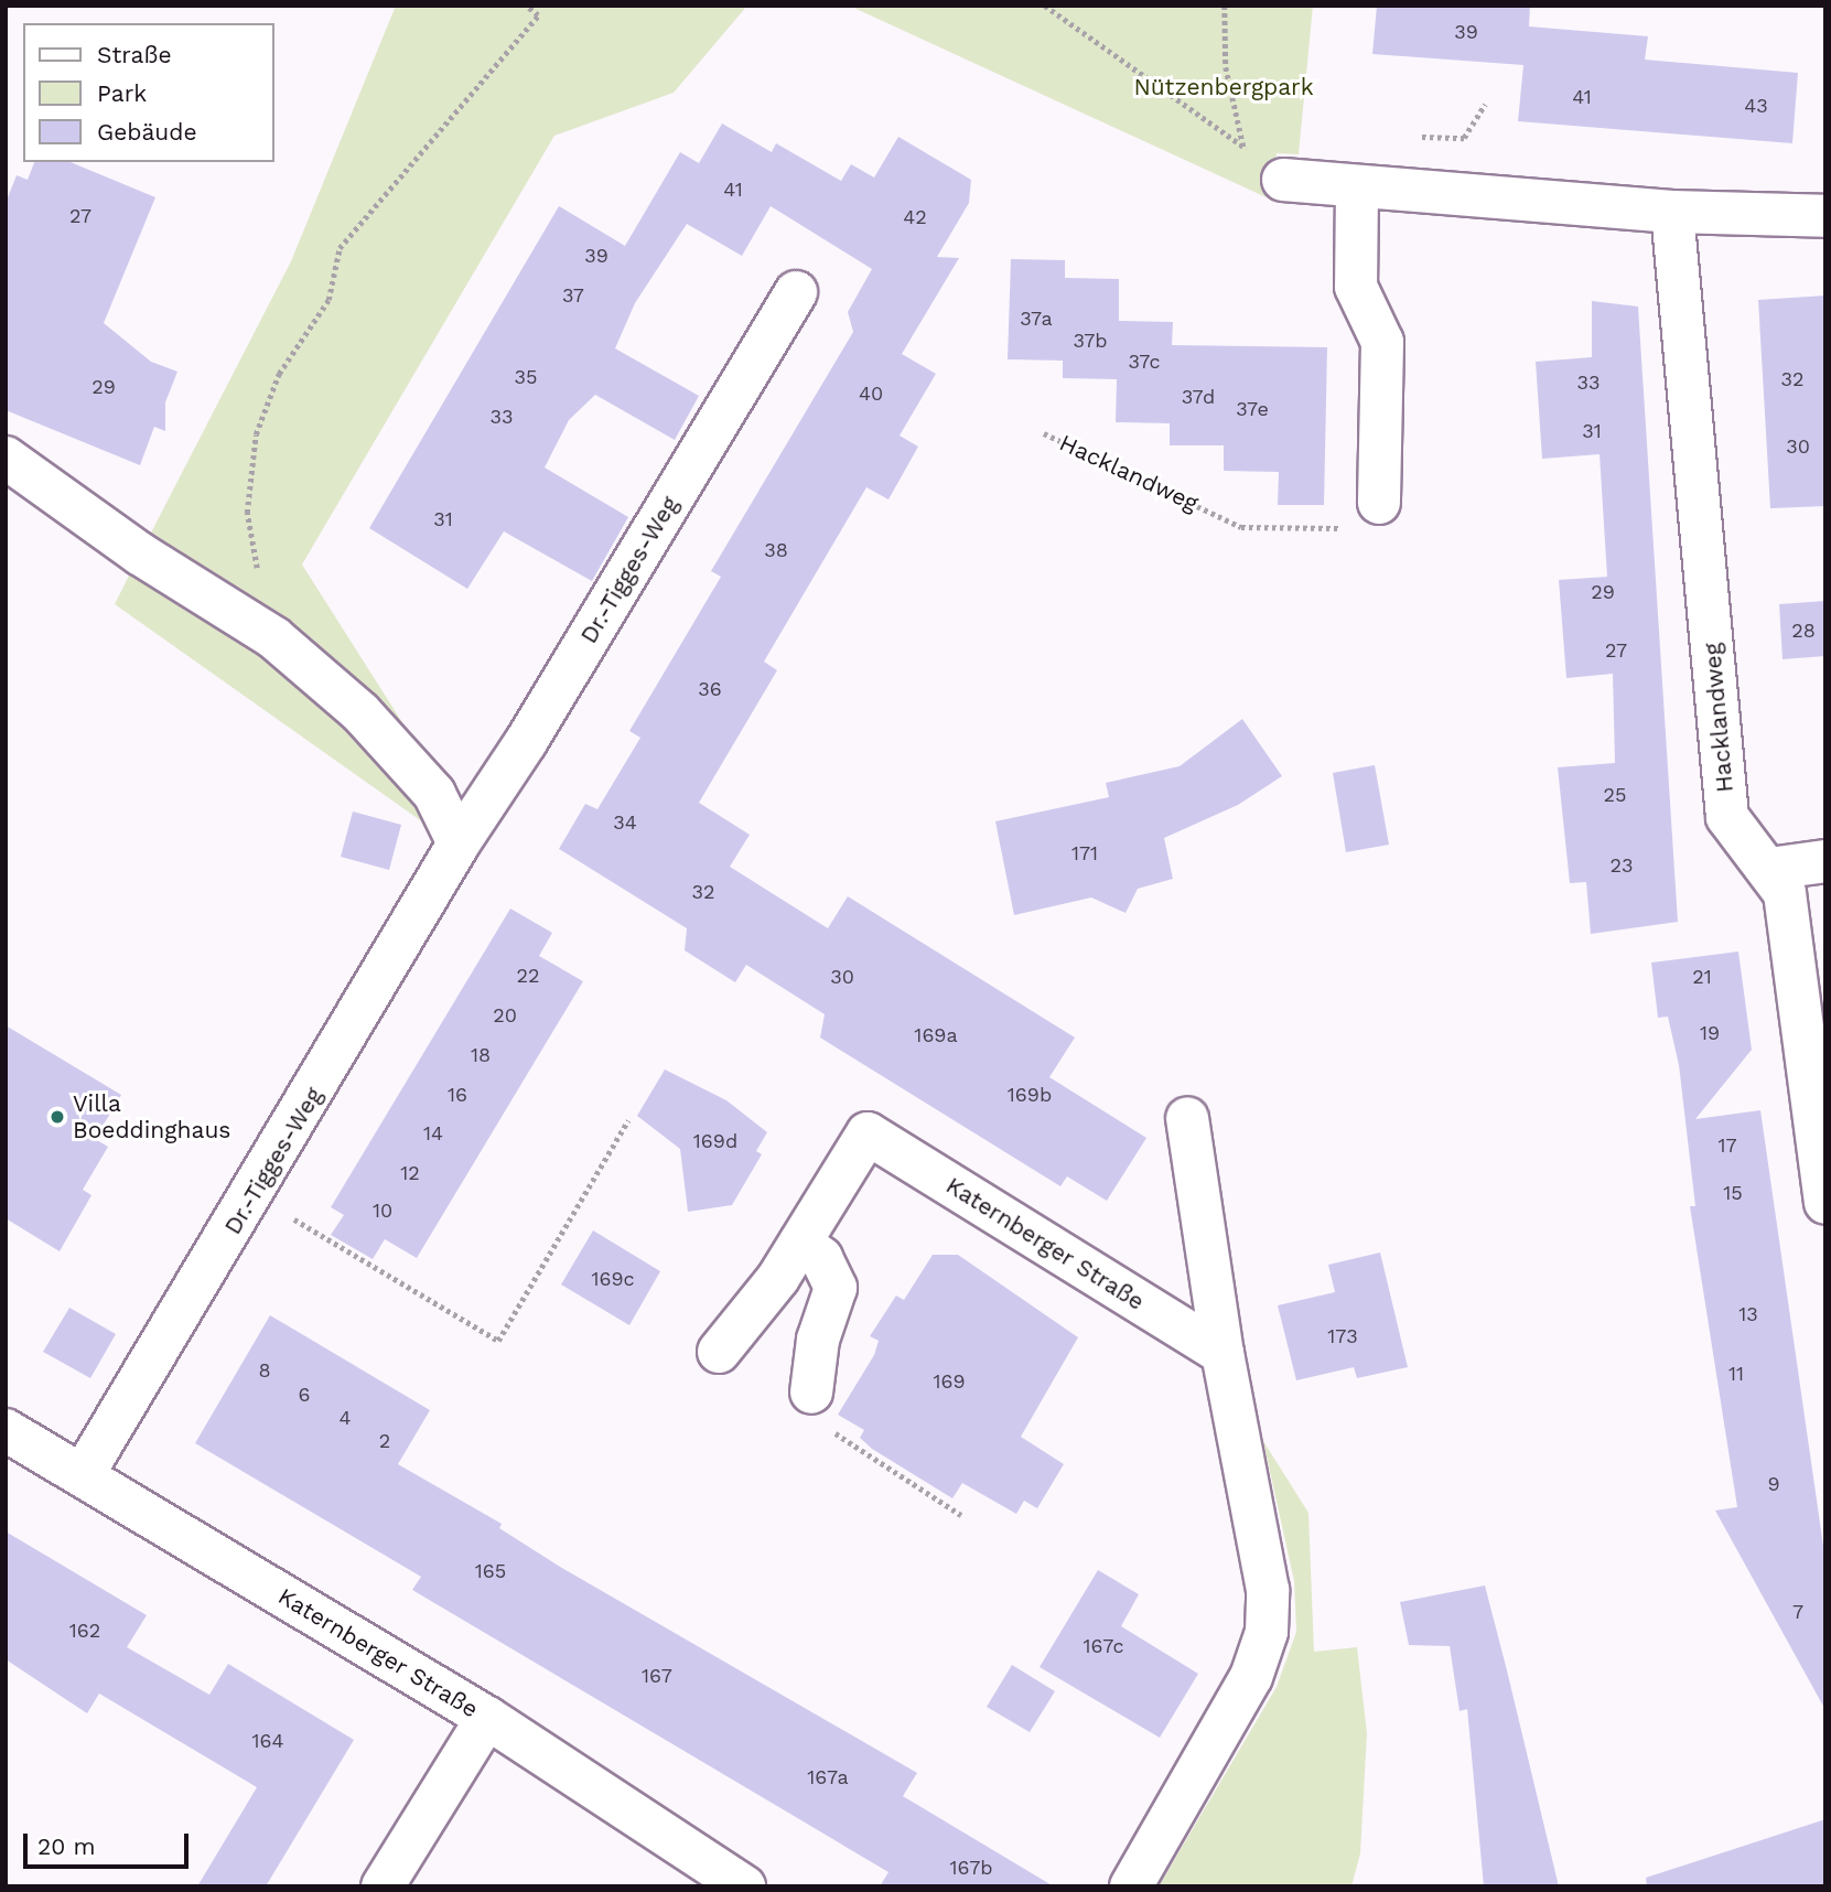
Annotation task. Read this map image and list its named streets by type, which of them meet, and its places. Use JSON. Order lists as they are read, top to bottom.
{
  "streets": {
    "street": ["Hacklandweg", "Dr.-Tigges-Weg", "Katernberger Straße"]
  },
  "crossings": [
    ["Dr.-Tigges-Weg", "Katernberger Straße"]
  ],
  "parks": ["Nützenbergpark"],
  "places": ["Villa Boeddinghaus"],
  "house_numbers": [
    "39",
    "41",
    "43",
    "41",
    "27",
    "42",
    "39",
    "37",
    "37a",
    "37b",
    "37c",
    "35",
    "32",
    "33",
    "29",
    "40",
    "37d",
    "37e",
    "33",
    "31",
    "30",
    "31",
    "38",
    "29",
    "28",
    "27",
    "36",
    "25",
    "34",
    "171",
    "23",
    "32",
    "22",
    "30",
    "21",
    "20",
    "19",
    "169a",
    "18",
    "16",
    "169b",
    "14",
    "169d",
    "17",
    "12",
    "15",
    "10",
    "169c",
    "13",
    "173",
    "8",
    "11",
    "169",
    "6",
    "4",
    "2",
    "9",
    "165",
    "7",
    "162",
    "167c",
    "167",
    "164",
    "167a",
    "167b"
  ],
  "legend": ["Straße", "Park", "Gebäude"],
  "scale_bar": "20 m"
}
